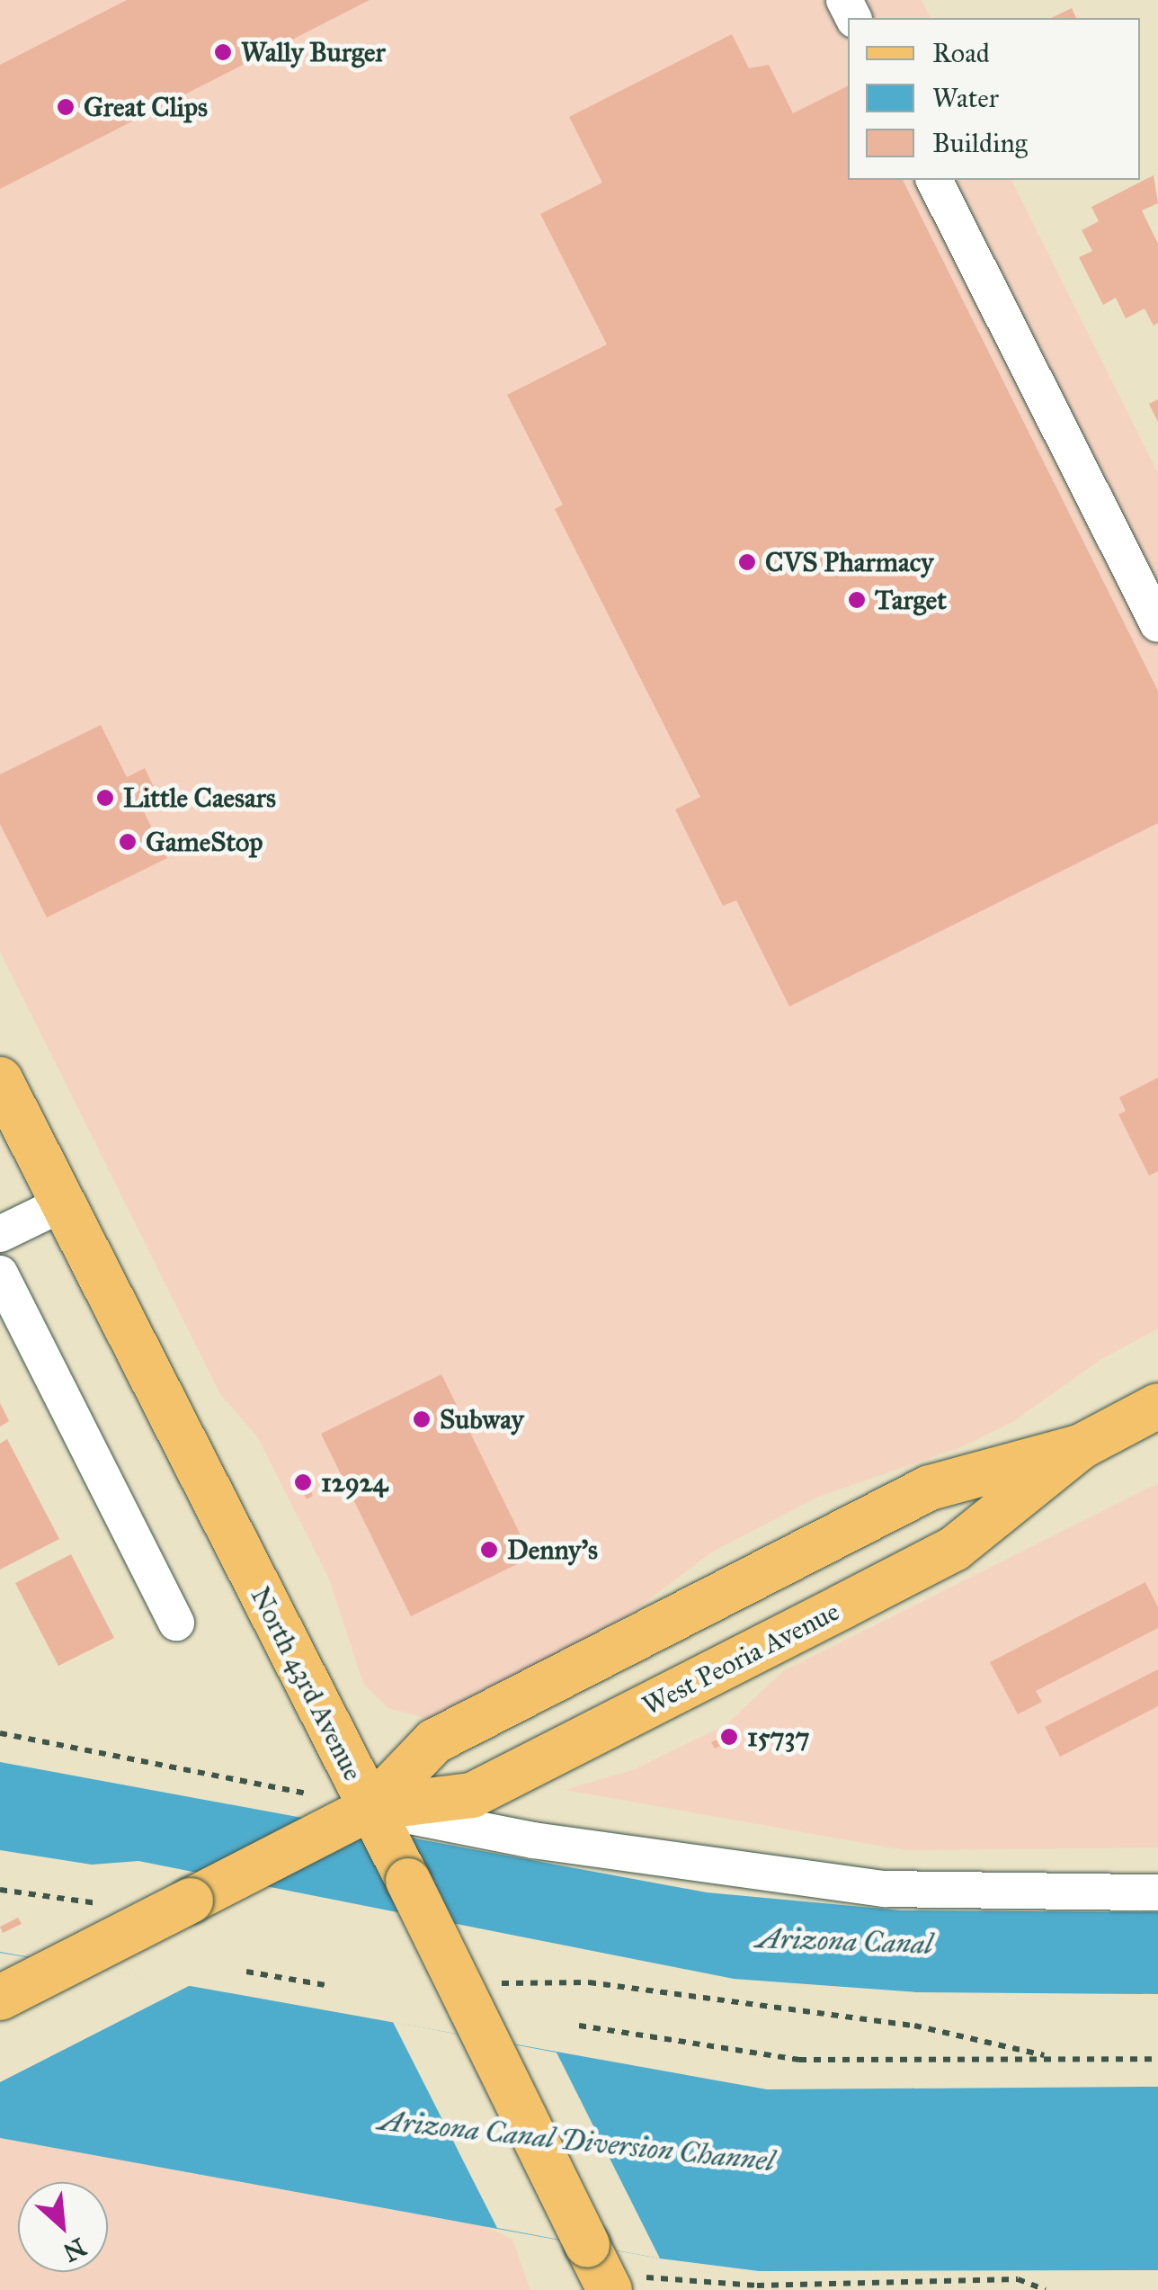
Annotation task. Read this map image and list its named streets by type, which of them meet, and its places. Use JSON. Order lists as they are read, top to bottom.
{
  "streets": {
    "main road": ["West Peoria Avenue", "North 43rd Avenue"]
  },
  "crossings": [
    ["West Peoria Avenue", "North 43rd Avenue"]
  ],
  "water": ["Arizona Canal", "Arizona Canal Diversion Channel"],
  "places": [
    "Wally Burger",
    "Great Clips",
    "CVS Pharmacy",
    "Target",
    "Little Caesars",
    "GameStop",
    "Subway",
    "12924",
    "Denny's",
    "15737"
  ],
  "legend": ["Road", "Water", "Building"],
  "north": "bottom right"
}
